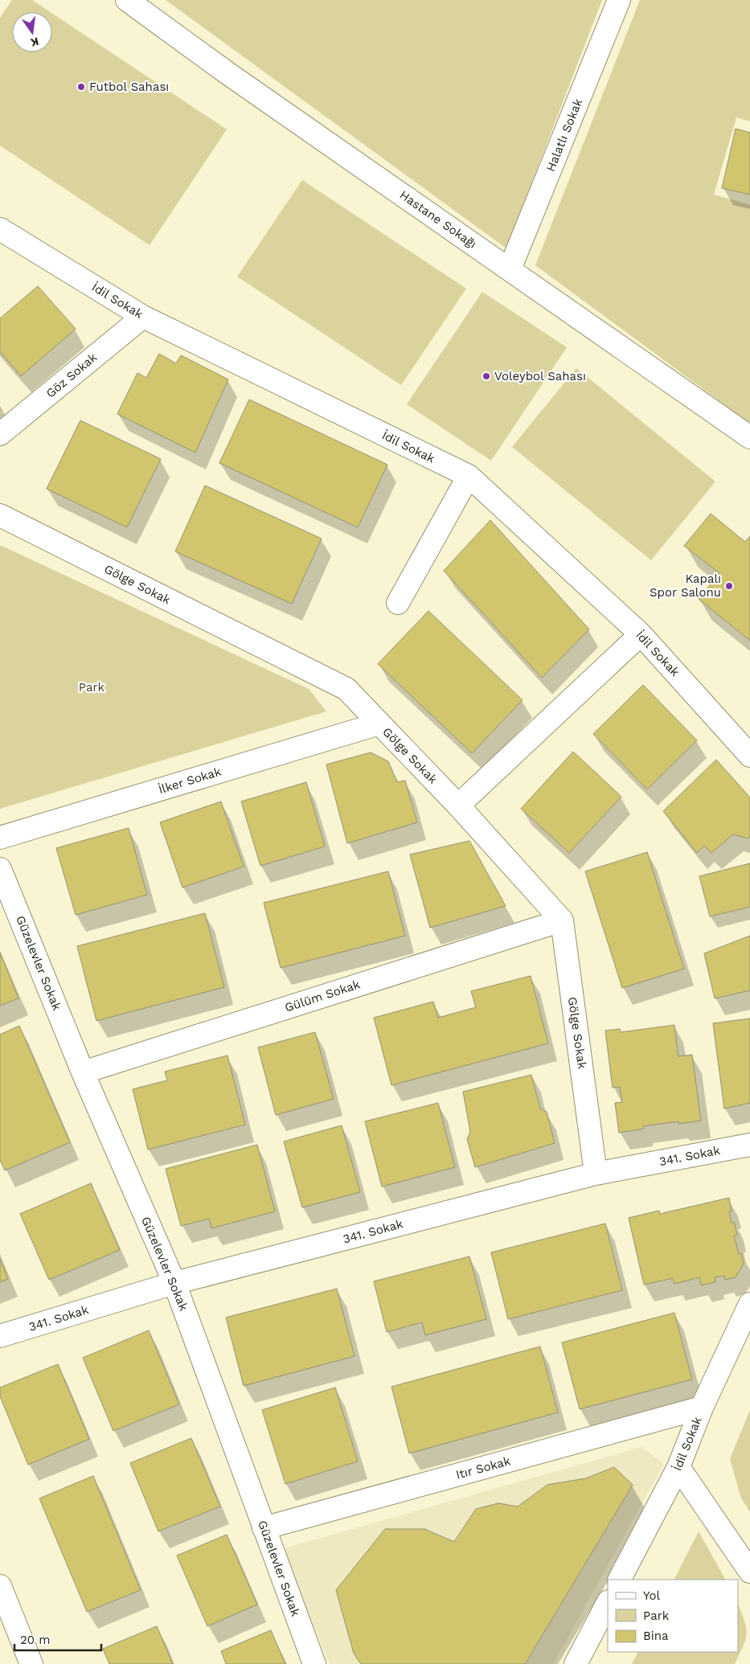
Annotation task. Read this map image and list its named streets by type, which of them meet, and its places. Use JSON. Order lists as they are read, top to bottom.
{
  "streets": {
    "street": [
      "Halatlı Sokak",
      "Hastane Sokağı",
      "İdil Sokak",
      "Göz Sokak",
      "Gölge Sokak",
      "İlker Sokak",
      "Güzelevler Sokak",
      "Gülüm Sokak",
      "341. Sokak",
      "Itır Sokak"
    ]
  },
  "crossings": [
    ["Halatlı Sokak", "Hastane Sokağı"],
    ["İdil Sokak", "Göz Sokak"],
    ["İdil Sokak", "Itır Sokak"],
    ["Gölge Sokak", "İlker Sokak"],
    ["Gölge Sokak", "Gülüm Sokak"],
    ["Gölge Sokak", "341. Sokak"],
    ["Güzelevler Sokak", "Gülüm Sokak"],
    ["Güzelevler Sokak", "341. Sokak"],
    ["Güzelevler Sokak", "Itır Sokak"]
  ],
  "parks": ["Park"],
  "places": ["Futbol Sahası", "Voleybol Sahası", "Kapalı Spor Salonu"],
  "legend": ["Yol", "Park", "Bina"],
  "scale_bar": "20 m",
  "north": "bottom"
}
